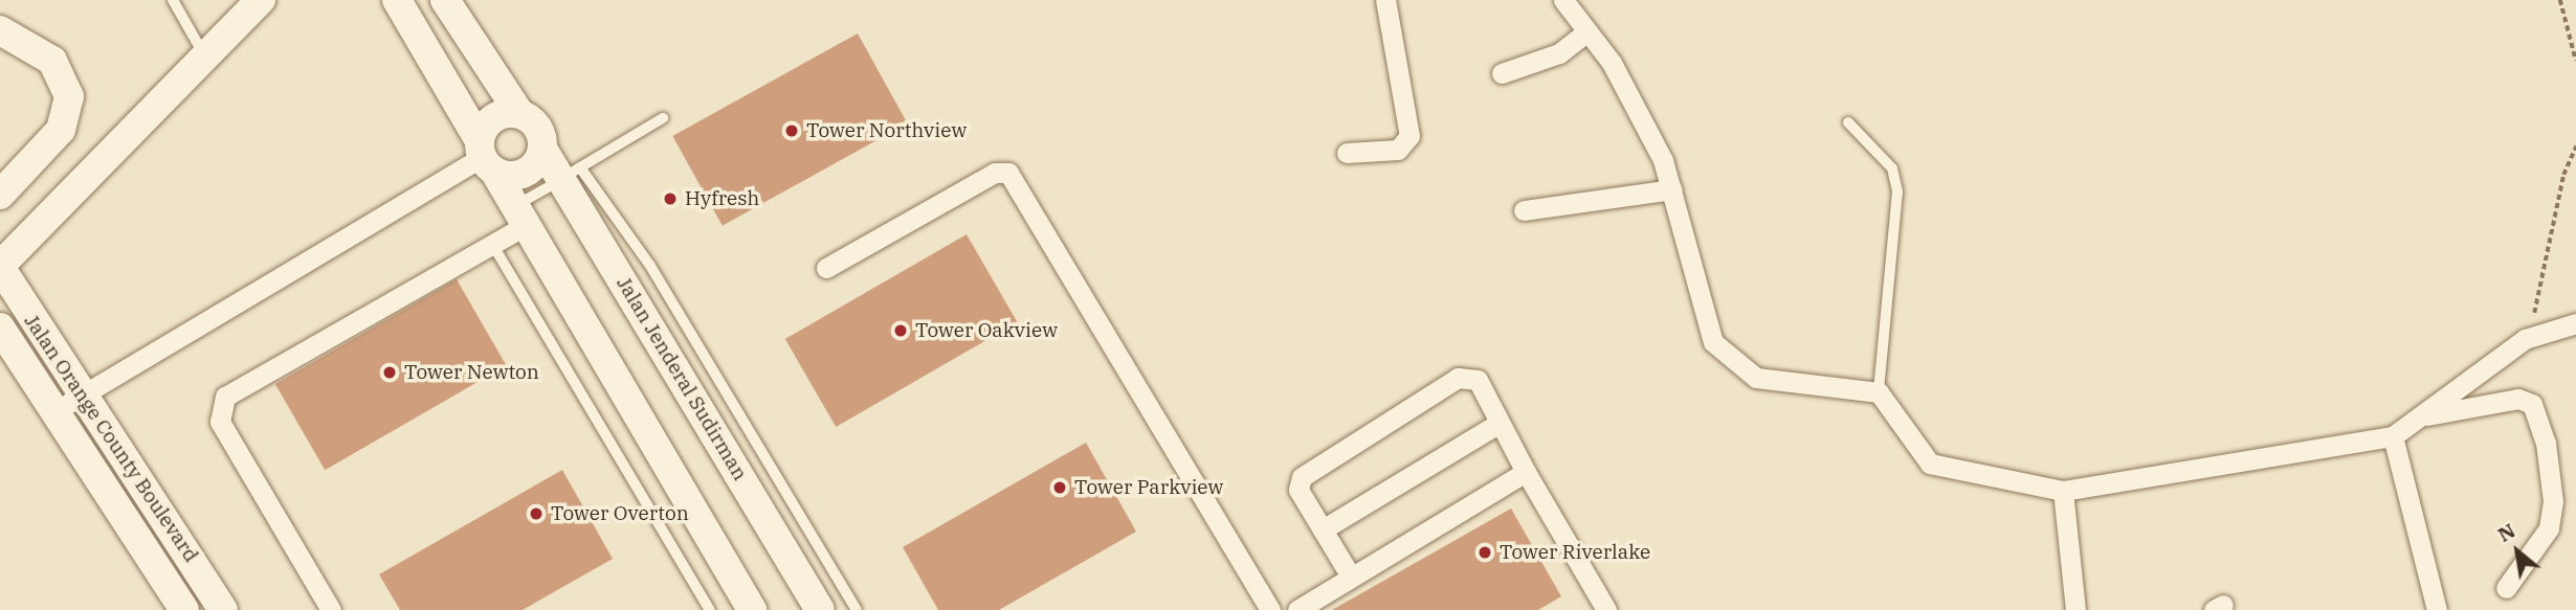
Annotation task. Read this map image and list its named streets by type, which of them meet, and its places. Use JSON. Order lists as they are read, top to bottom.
{
  "streets": {
    "street": ["Jalan Jenderal Sudirman", "Jalan Orange County Boulevard"]
  },
  "places": [
    "Tower Northview",
    "Hyfresh",
    "Tower Oakview",
    "Tower Newton",
    "Tower Parkview",
    "Tower Overton",
    "Tower Riverlake"
  ],
  "north": "top left"
}
